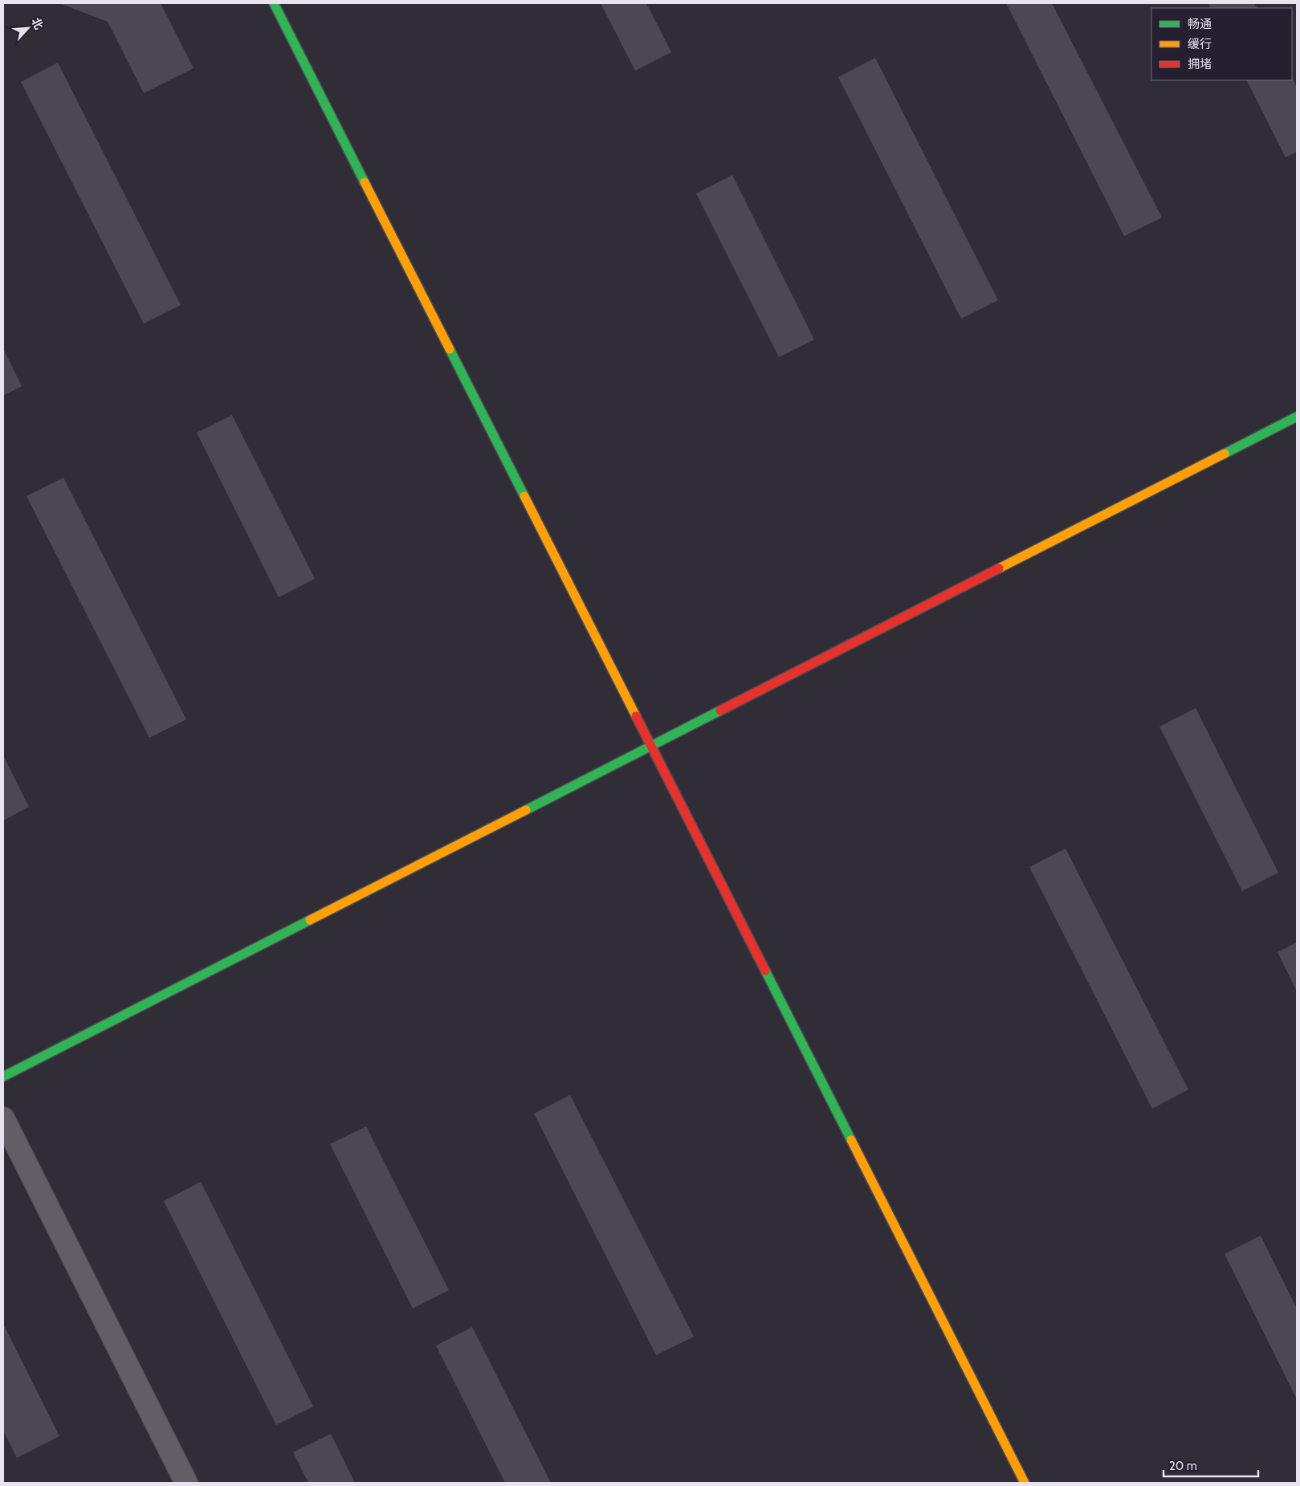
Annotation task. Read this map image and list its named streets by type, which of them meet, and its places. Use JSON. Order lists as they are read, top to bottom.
{
  "legend": ["畅通", "缓行", "拥堵"],
  "scale_bar": "20 m",
  "north": "top right"
}
